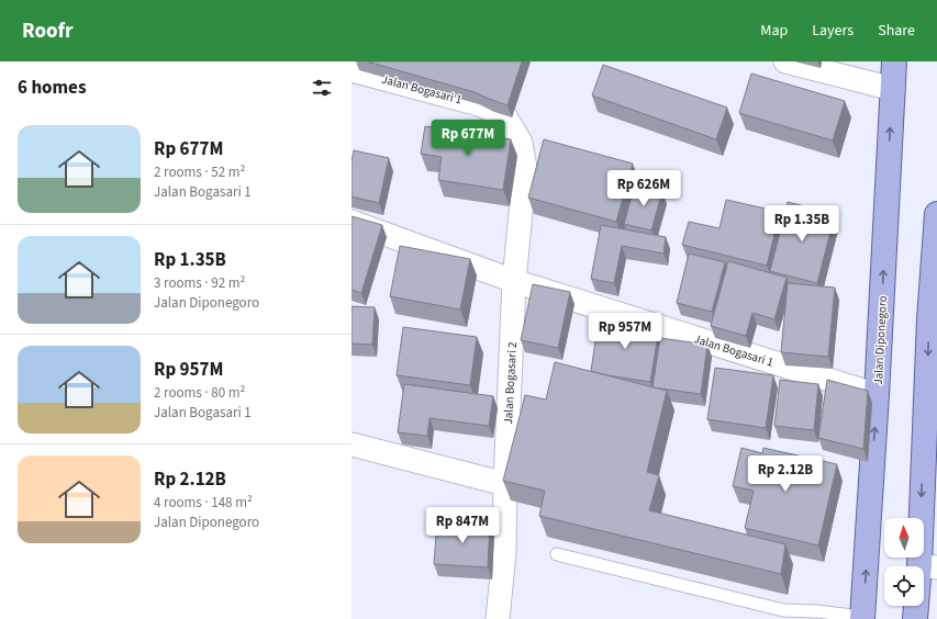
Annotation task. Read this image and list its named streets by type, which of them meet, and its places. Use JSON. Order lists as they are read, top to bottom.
{
  "streets": {
    "main road": ["Jalan Diponegoro"],
    "street": ["Jalan Bogasari 1", "Jalan Bogasari 2"]
  },
  "crossings": [
    ["Jalan Bogasari 1", "Jalan Diponegoro"],
    ["Jalan Bogasari 1", "Jalan Bogasari 2"]
  ],
  "north": "top",
  "page": {
    "header": "Roofr",
    "nav": ["Map", "Layers", "Share"],
    "heading": "6 homes",
    "list": [
      {
        "name": "Rp 677M",
        "note": "2 rooms · 52 m² · Jalan Bogasari 1"
      },
      {
        "name": "Rp 1.35B",
        "note": "3 rooms · 92 m² · Jalan Diponegoro"
      },
      {
        "name": "Rp 957M",
        "note": "2 rooms · 80 m² · Jalan Bogasari 1"
      },
      {
        "name": "Rp 2.12B",
        "note": "4 rooms · 148 m² · Jalan Diponegoro"
      }
    ],
    "price": [
      "Rp 677M",
      "Rp 626M",
      "Rp 1.35B",
      "Rp 957M",
      "Rp 2.12B",
      "Rp 847M"
    ]
  }
}
